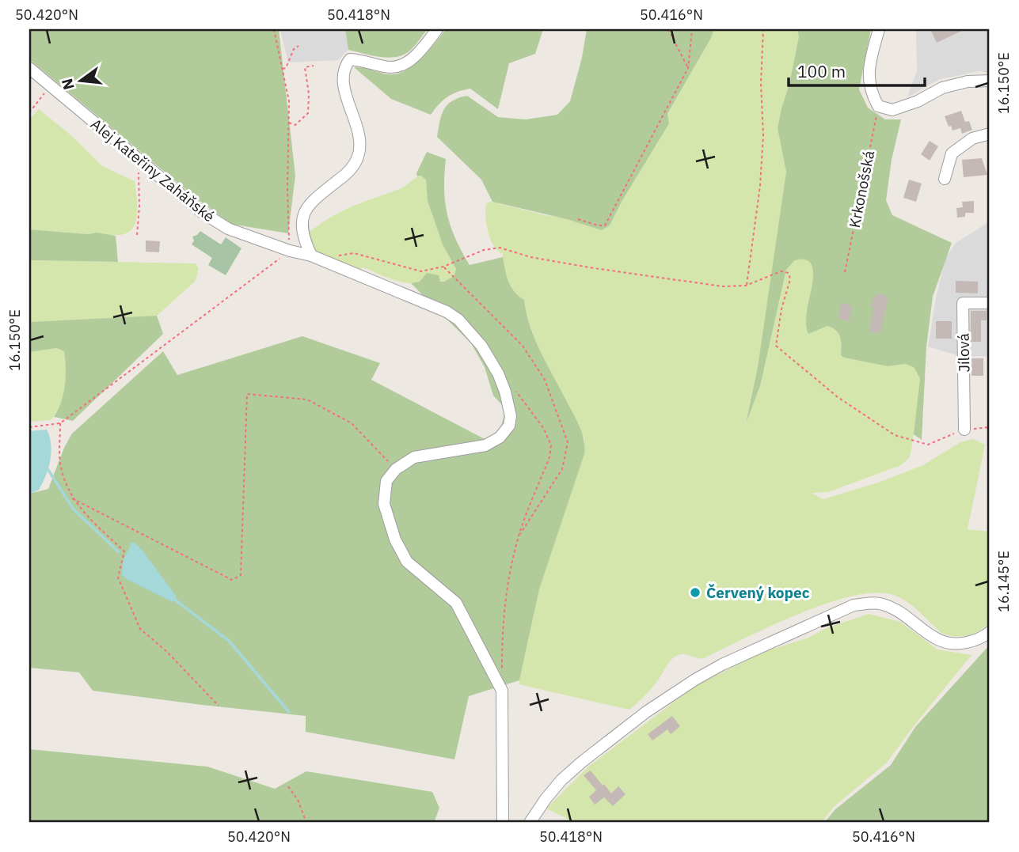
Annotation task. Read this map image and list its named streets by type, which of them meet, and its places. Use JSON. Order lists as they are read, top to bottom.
{
  "streets": {
    "street": ["Alej Kateřiny Zaháňské", "Jílová"],
    "path": ["Krkonošská"]
  },
  "places": ["Červený kopec"],
  "scale_bar": "100 m",
  "north": "left",
  "coordinates": [
    "50.420°N",
    "50.418°N",
    "50.416°N",
    "16.150°E",
    "16.145°E"
  ]
}
